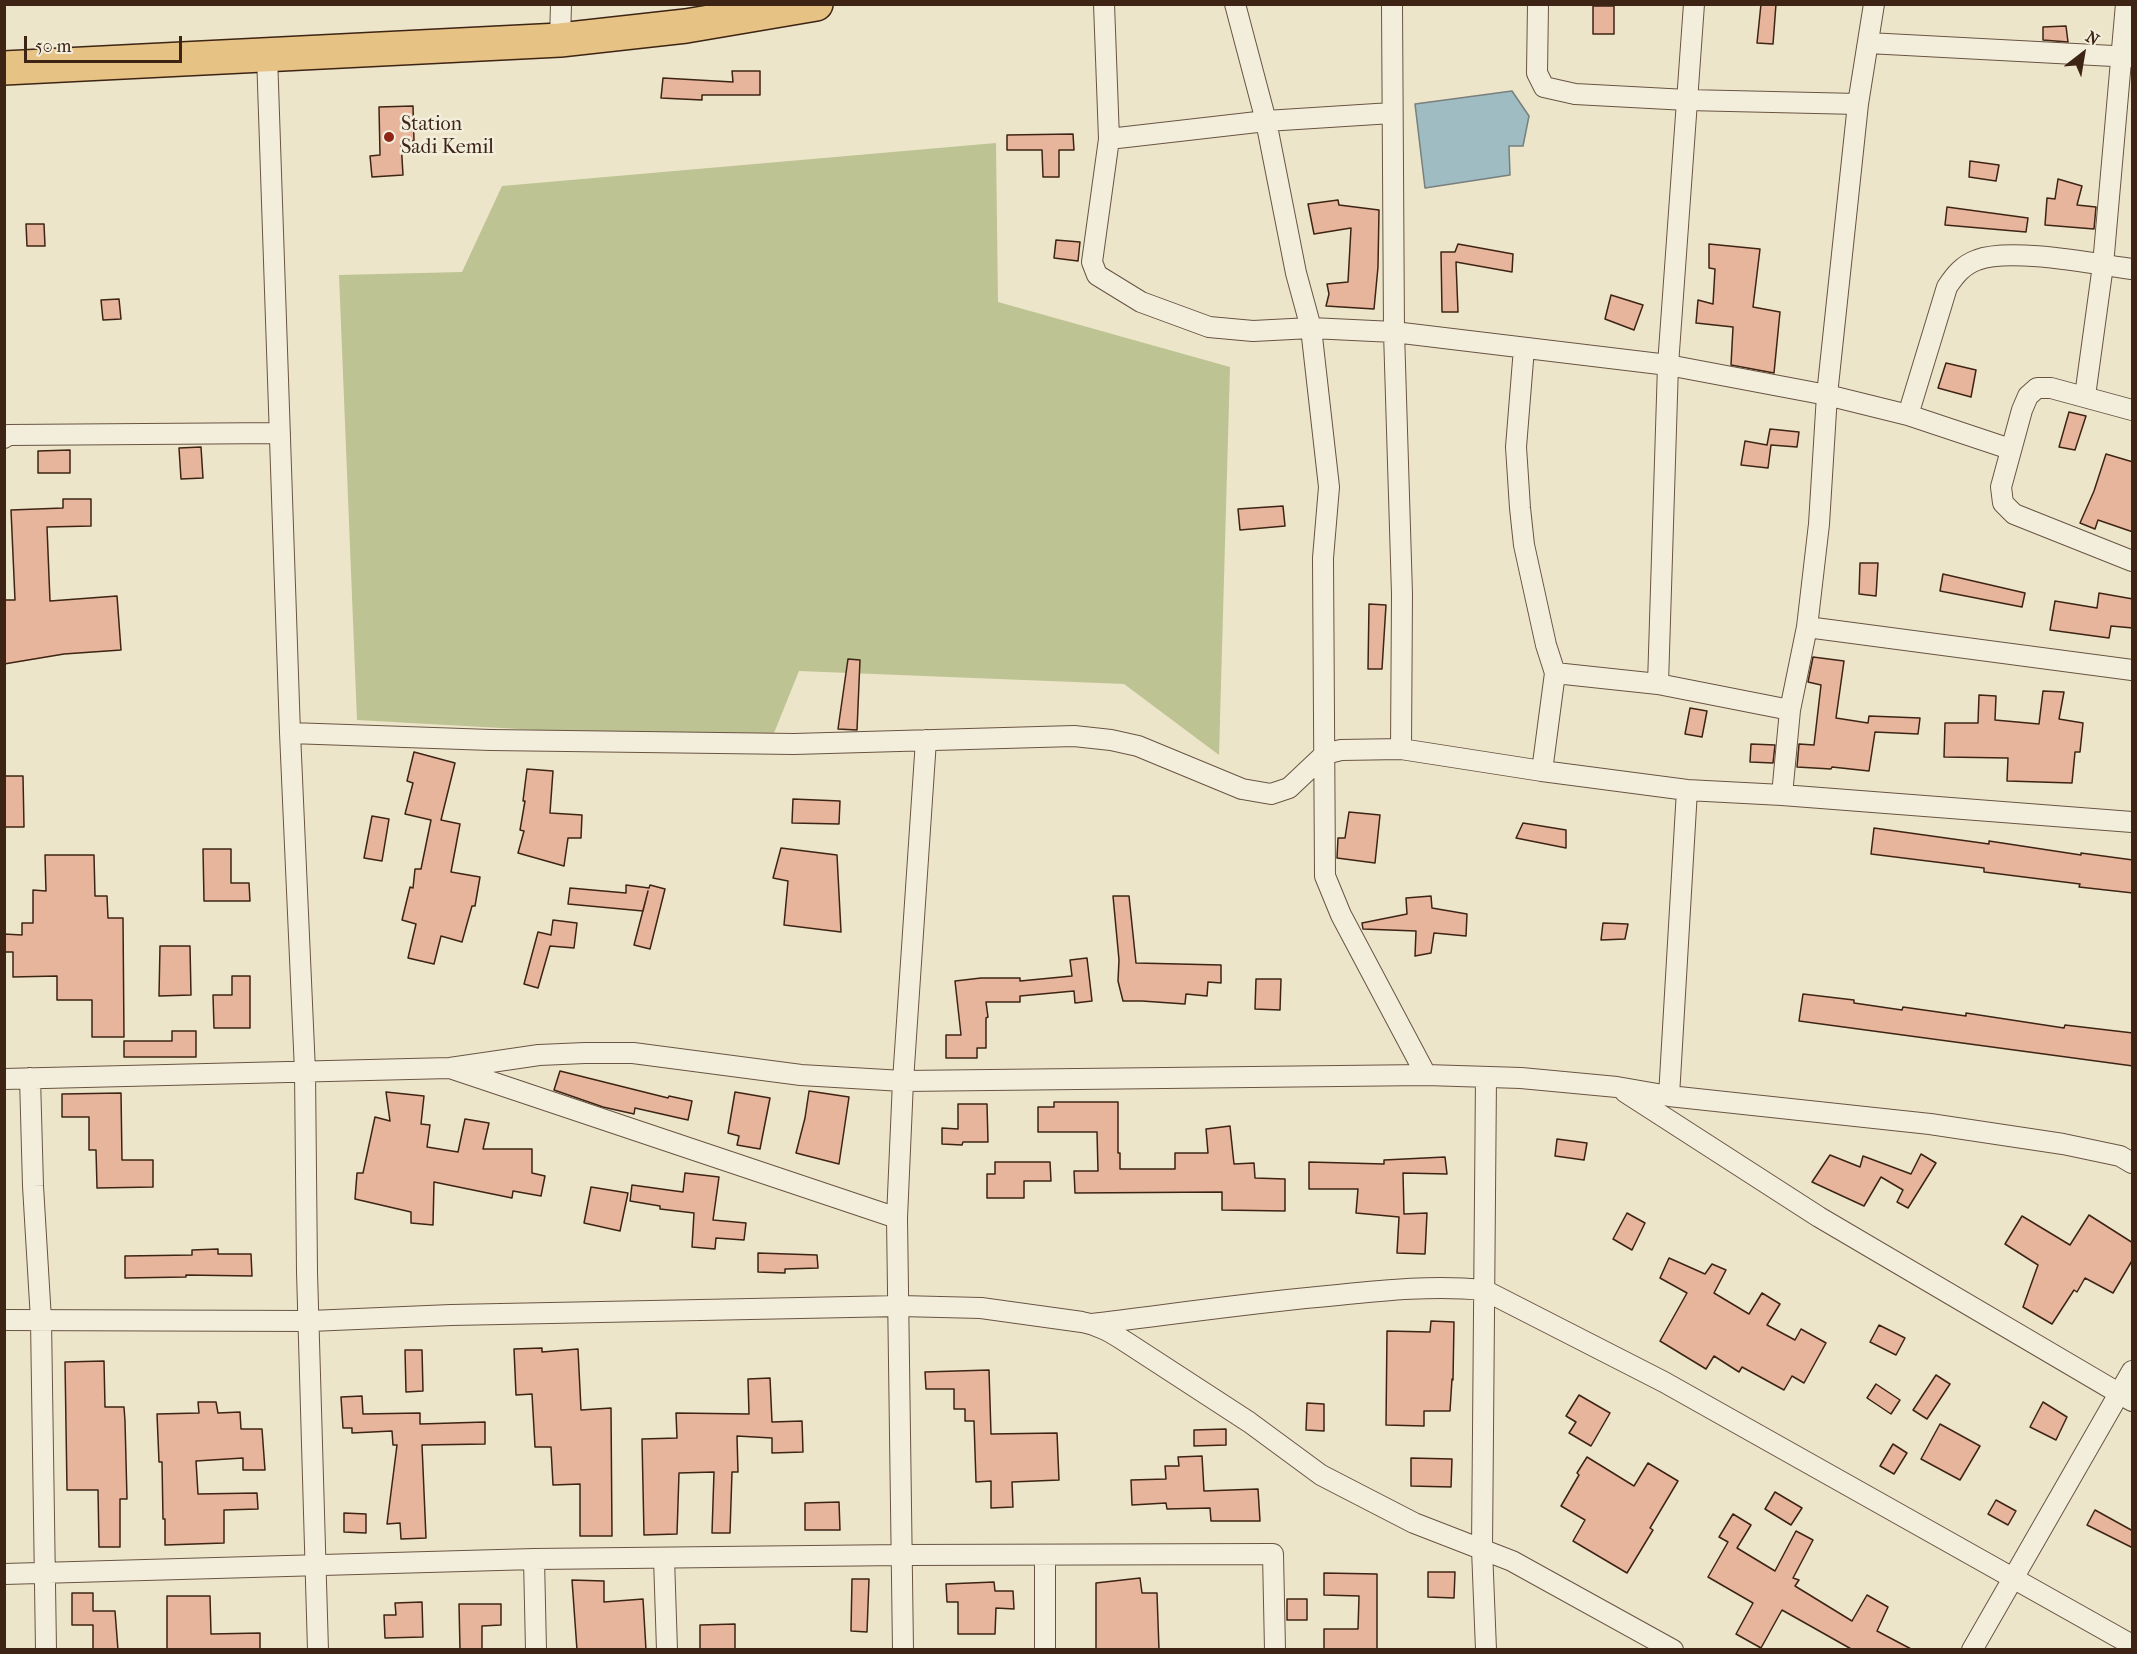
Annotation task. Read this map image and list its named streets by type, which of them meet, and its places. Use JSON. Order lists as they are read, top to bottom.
{
  "places": ["Station Sadi Kemil"],
  "scale_bar": "50 m",
  "north": "top right"
}
